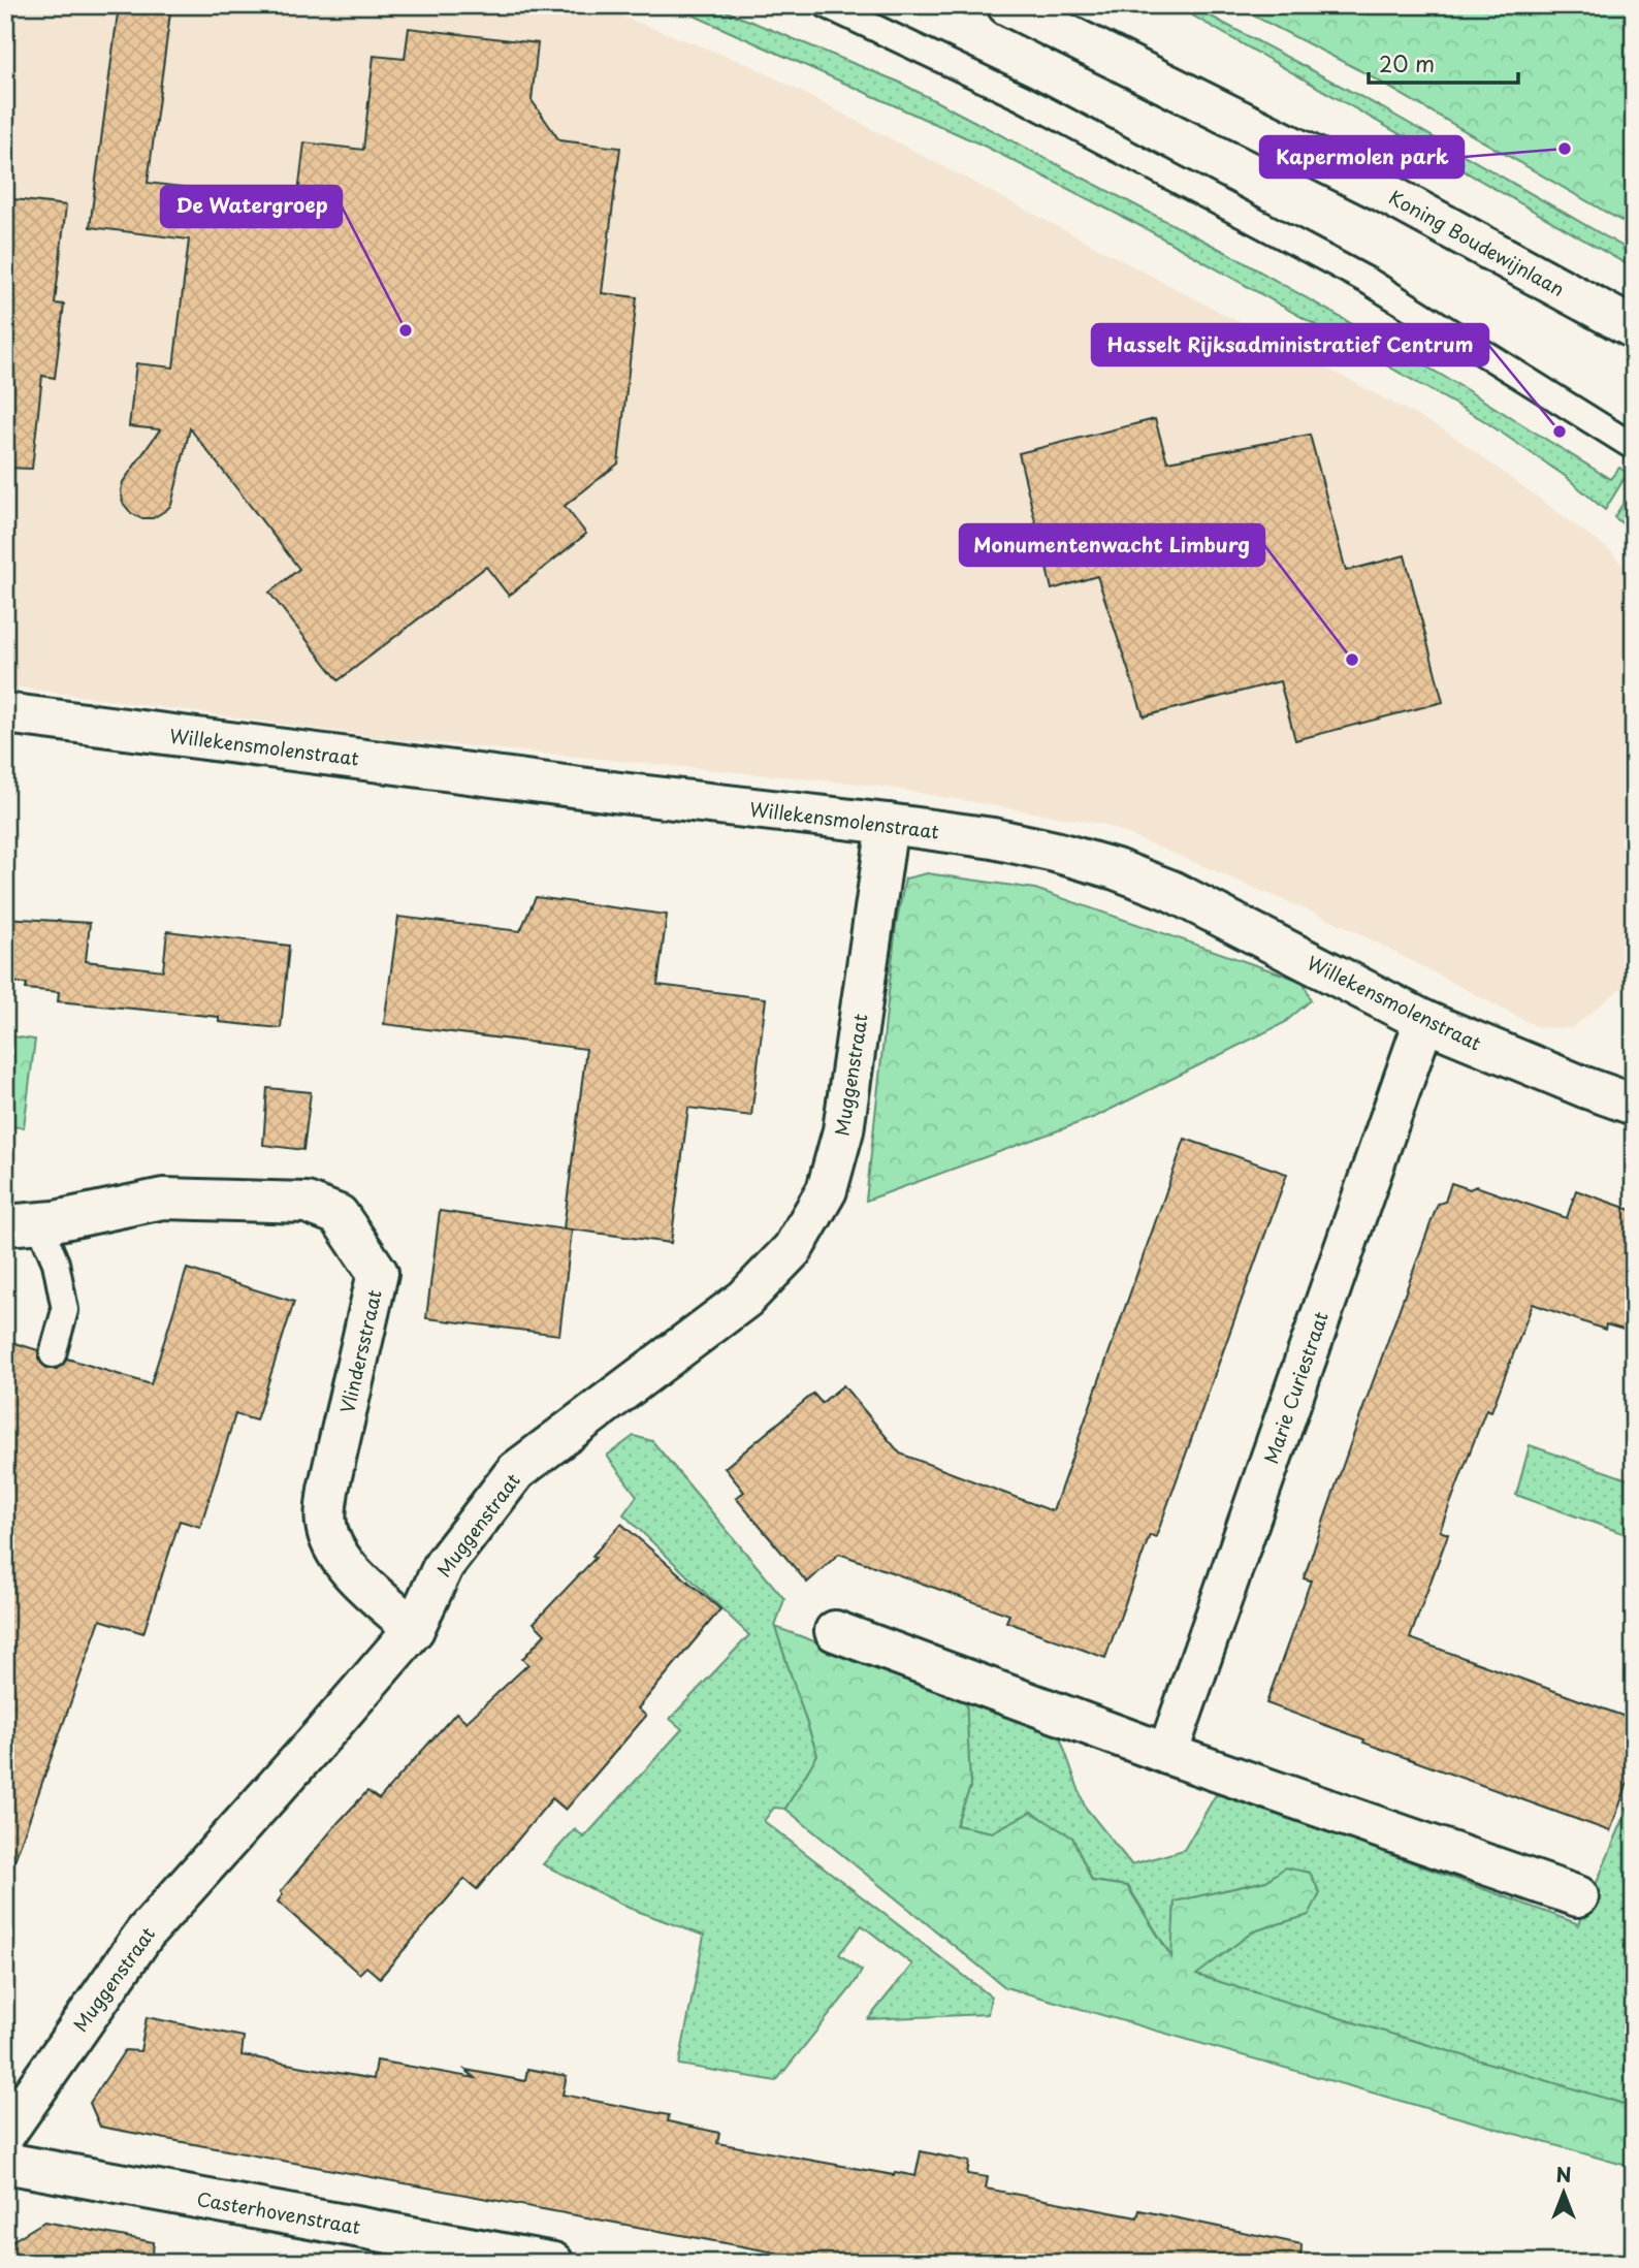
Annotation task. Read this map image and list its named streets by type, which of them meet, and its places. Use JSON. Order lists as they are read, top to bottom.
{
  "streets": {
    "street": [
      "Koning Boudewijnlaan",
      "Willekensmolenstraat",
      "Muggenstraat",
      "Vlindersstraat",
      "Marie Curiestraat",
      "Casterhovenstraat"
    ]
  },
  "crossings": [
    ["Willekensmolenstraat", "Muggenstraat"],
    ["Willekensmolenstraat", "Marie Curiestraat"],
    ["Muggenstraat", "Vlindersstraat"]
  ],
  "places": [
    "Kapermolen park",
    "De Watergroep",
    "Hasselt Rijksadministratief Centrum",
    "Monumentenwacht Limburg"
  ],
  "scale_bar": "20 m",
  "north": "top"
}
